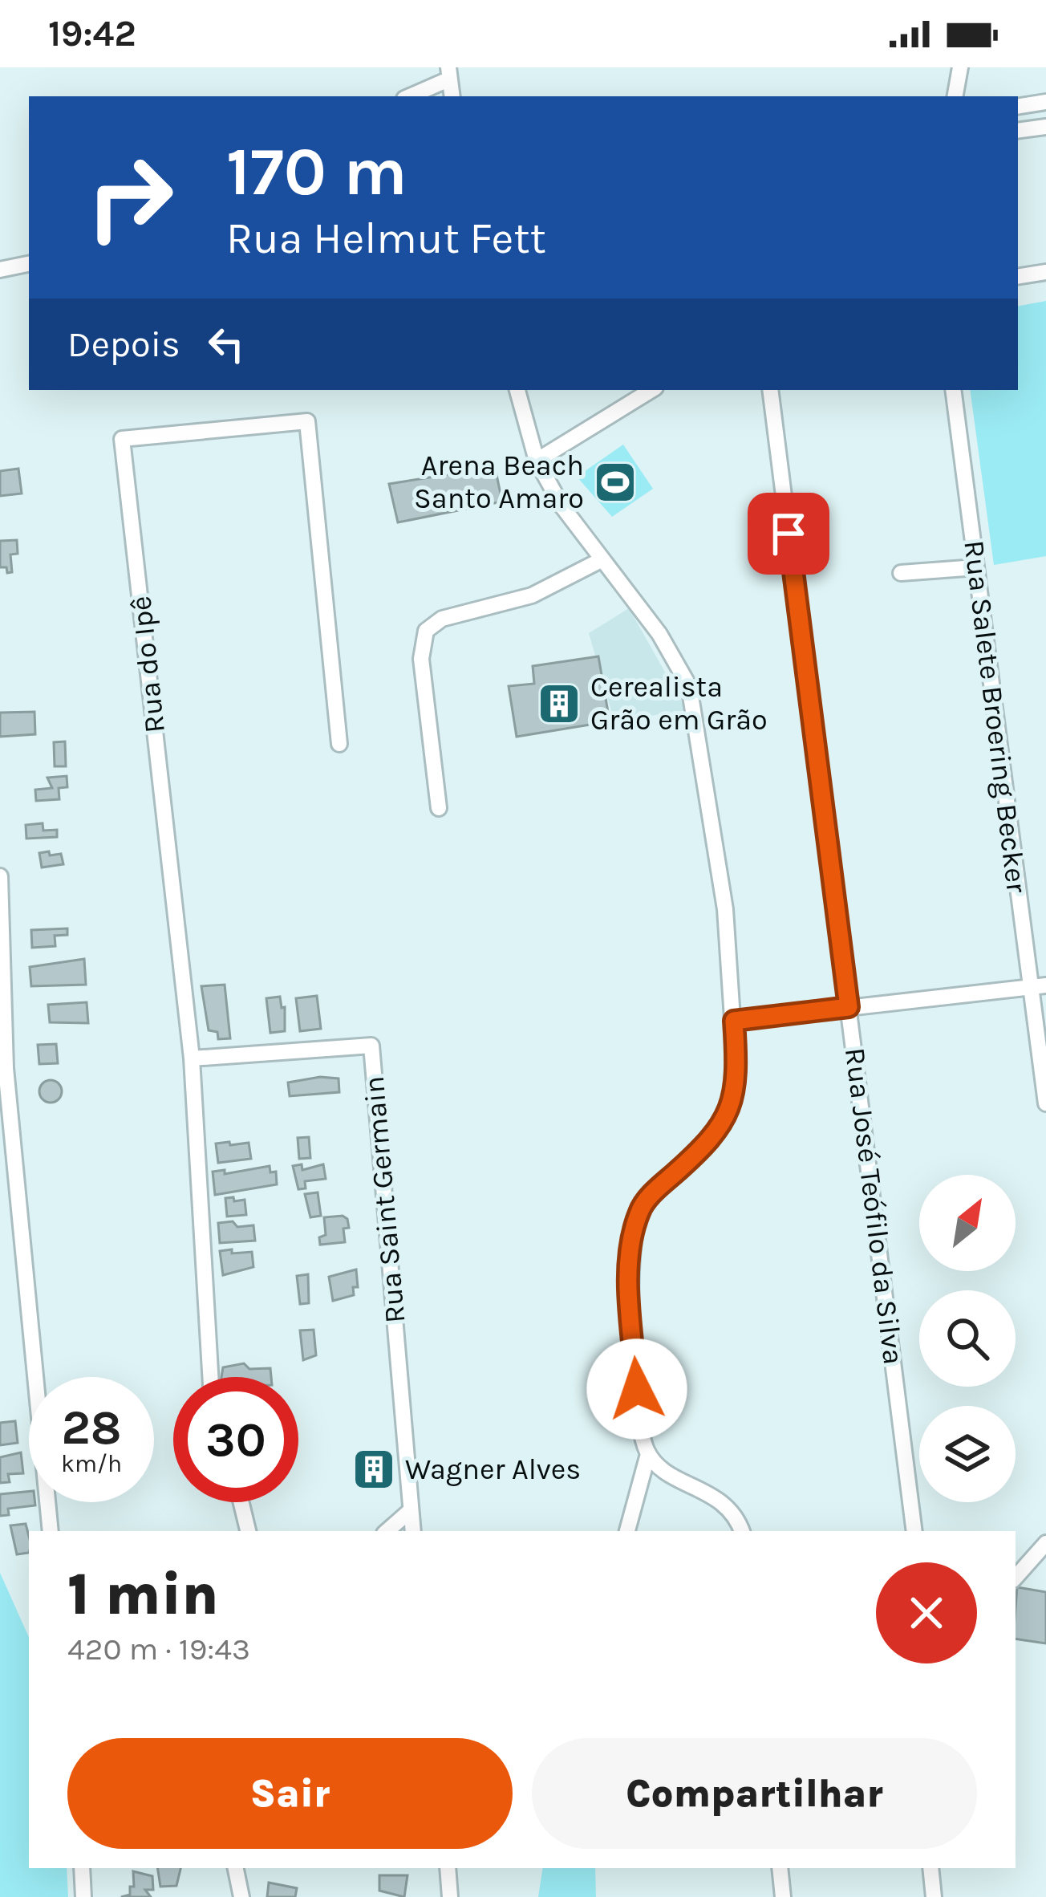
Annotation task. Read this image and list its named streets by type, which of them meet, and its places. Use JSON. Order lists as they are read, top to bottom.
{
  "streets": {
    "street": [
      "Rua do Ipê",
      "Rua Salete Broering Becker",
      "Rua Saint Germain",
      "Rua José Teófilo da Silva"
    ]
  },
  "crossings": [
    ["Rua do Ipê", "Rua Saint Germain"]
  ],
  "places": {
    "sports": ["Arena Beach Santo Amaro"],
    "building": ["Cerealista Grão em Grão", "Wagner Alves"]
  },
  "north": "top right",
  "page": {
    "status": "19:42",
    "turn": ["170 m", "Rua Helmut Fett"],
    "then": "Depois",
    "speed": "28 km/h",
    "limit": "30",
    "heading": ["1 min", "420 m · 19:43"],
    "buttons": ["Sair", "Compartilhar"]
  }
}
